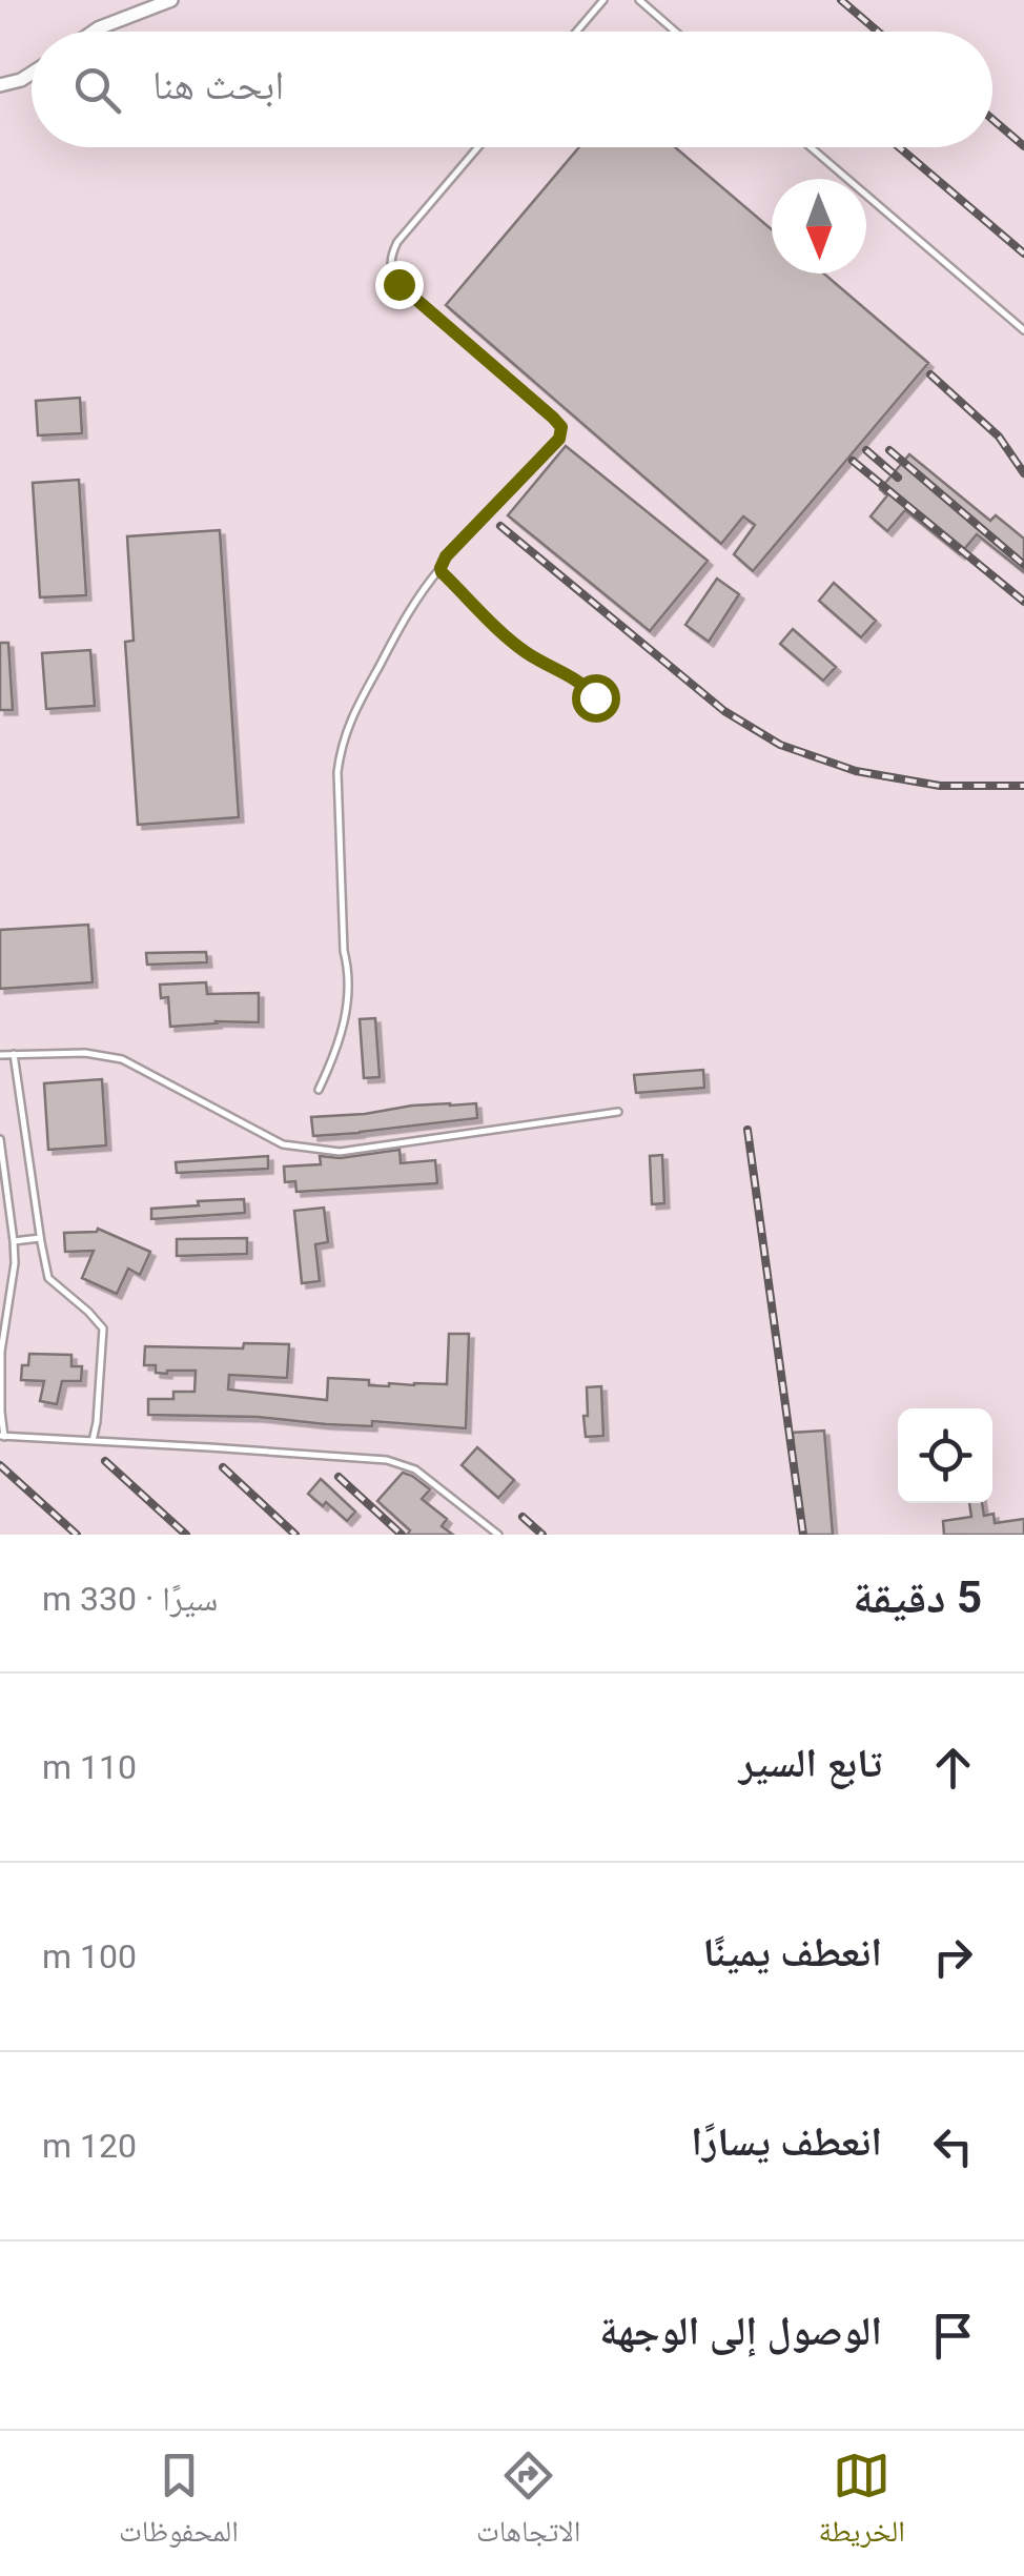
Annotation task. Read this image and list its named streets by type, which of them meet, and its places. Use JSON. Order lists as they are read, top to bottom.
{
  "north": "bottom",
  "page": {
    "search": "ابحث هنا",
    "heading": ["5 دقيقة", "سيرًا · 330 m"],
    "list": [
      ["تابع السير", "110 m"],
      ["انعطف يمينًا", "100 m"],
      ["انعطف يسارًا", "120 m"],
      "الوصول إلى الوجهة"
    ],
    "nav": ["الخريطة", "الاتجاهات", "المحفوظات"]
  }
}
